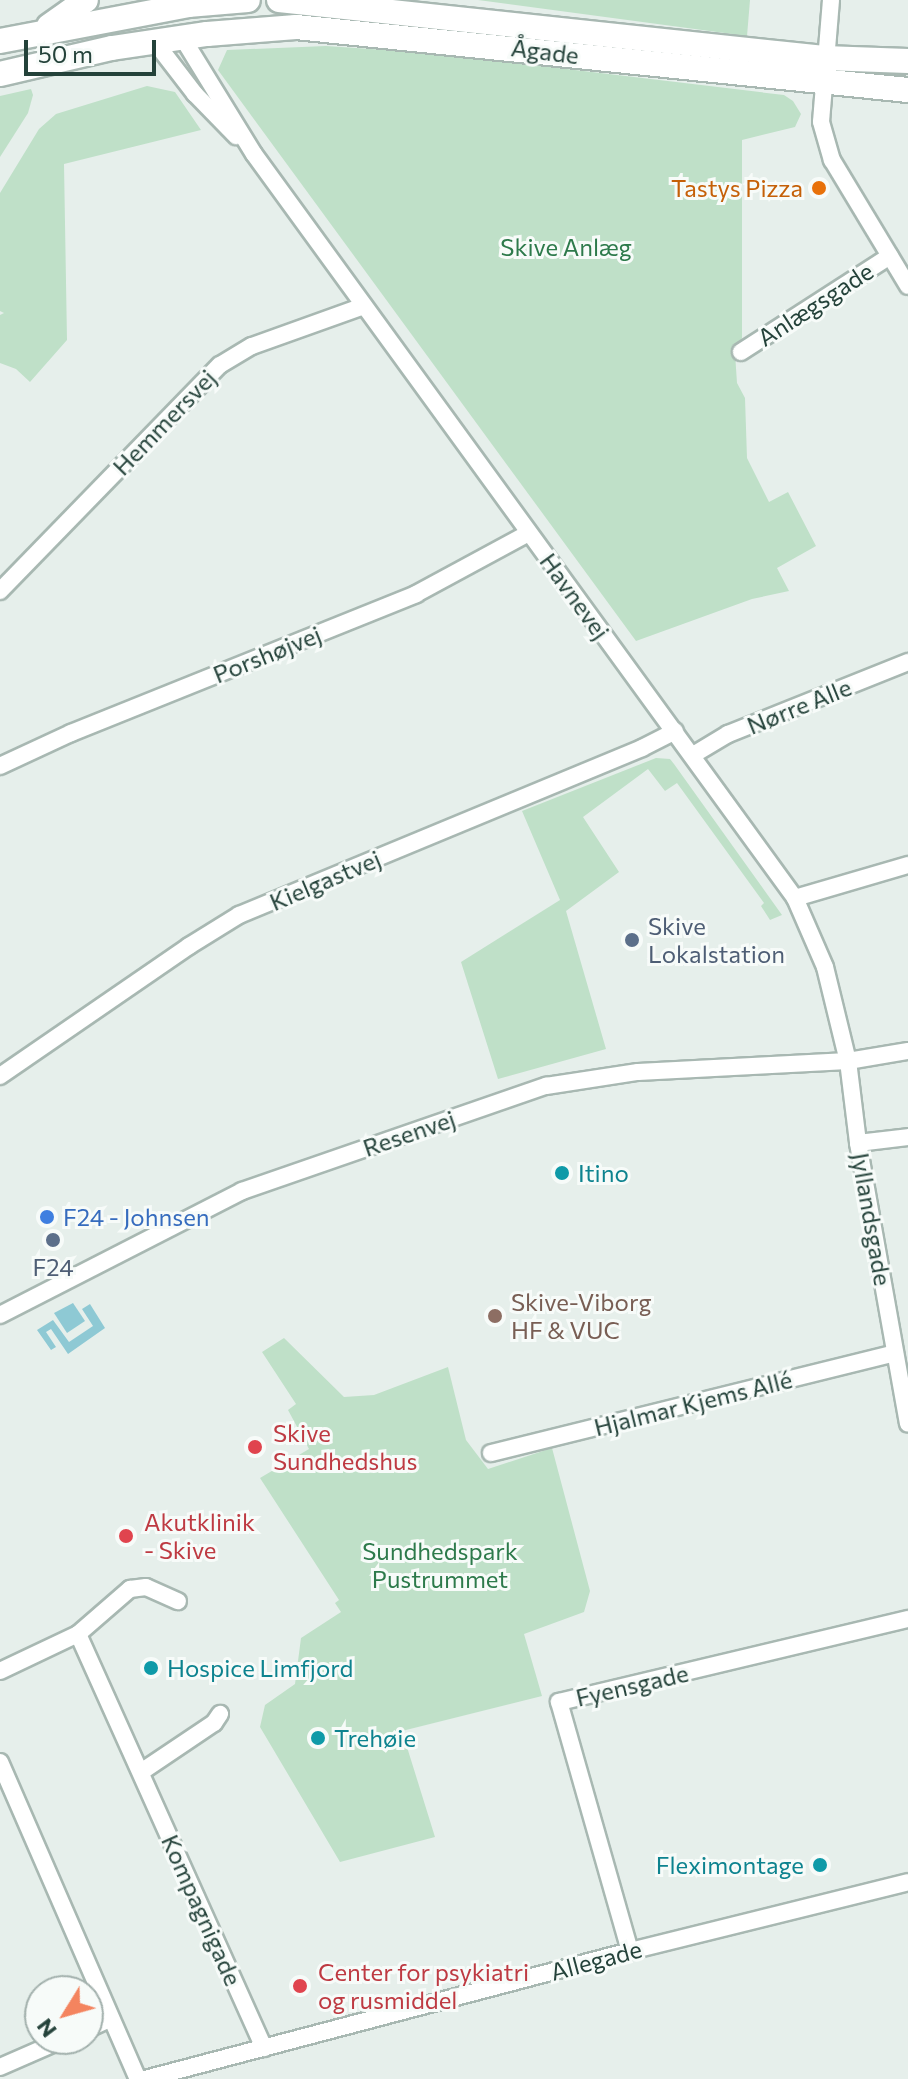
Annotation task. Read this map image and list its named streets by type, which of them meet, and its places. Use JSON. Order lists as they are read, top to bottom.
{
  "streets": {
    "street": [
      "Ågade",
      "Anlægsgade",
      "Hemmersvej",
      "Havnevej",
      "Porshøjvej",
      "Nørre Alle",
      "Kielgastvej",
      "Resenvej",
      "Jyllandsgade",
      "Hjalmar Kjems Allé",
      "Fyensgade",
      "Kompagnigade",
      "Allegade"
    ]
  },
  "crossings": [
    ["Ågade", "Havnevej"],
    ["Hemmersvej", "Havnevej"],
    ["Havnevej", "Porshøjvej"],
    ["Havnevej", "Nørre Alle"],
    ["Havnevej", "Kielgastvej"],
    ["Havnevej", "Resenvej"],
    ["Havnevej", "Jyllandsgade"],
    ["Resenvej", "Jyllandsgade"],
    ["Jyllandsgade", "Hjalmar Kjems Allé"],
    ["Fyensgade", "Allegade"],
    ["Kompagnigade", "Allegade"]
  ],
  "parks": ["Skive Anlæg", "Sundhedspark Pustrummet"],
  "places": [
    "Tastys Pizza",
    "Skive Lokalstation",
    "Itino",
    "F24 - Johnsen",
    "F24",
    "Skive-Viborg HF & VUC",
    "Skive Sundhedshus",
    "Akutklinik - Skive",
    "Hospice Limfjord",
    "Trehøie",
    "Fleximontage",
    "Center for psykiatri og rusmiddel"
  ],
  "scale_bar": "50 m",
  "north": "bottom left"
}
